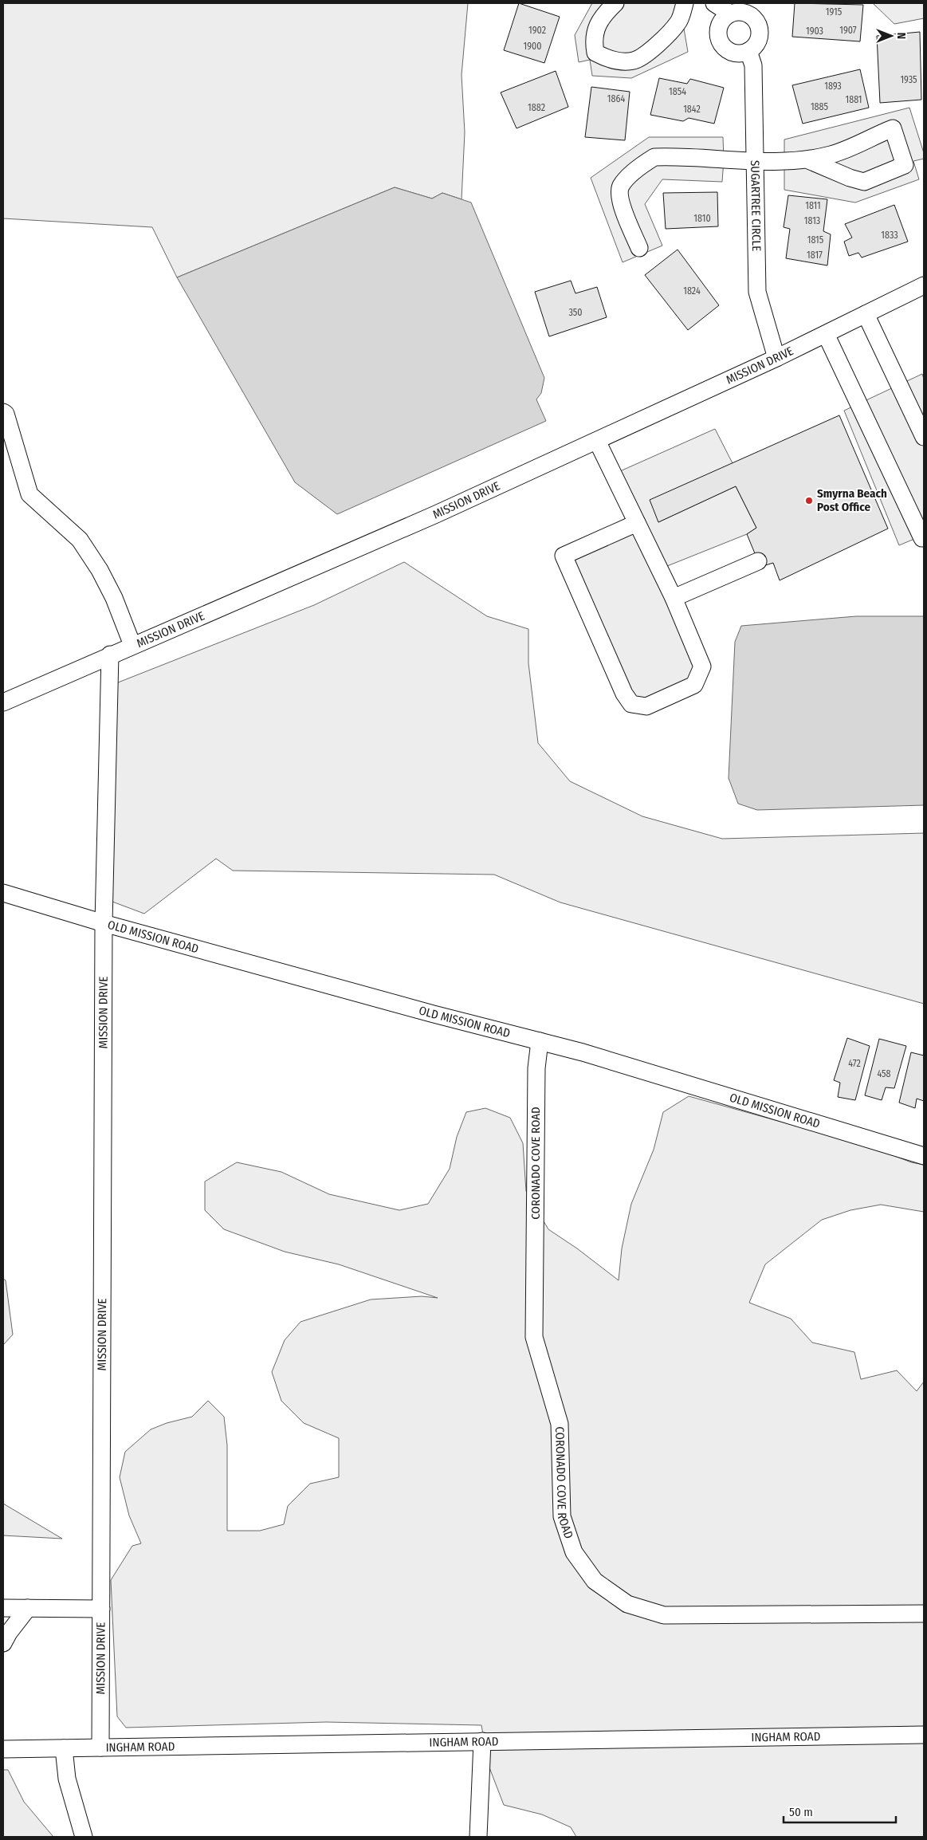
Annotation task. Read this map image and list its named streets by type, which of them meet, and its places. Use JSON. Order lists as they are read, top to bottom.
{
  "streets": {
    "street": [
      "SUGARTREE CIRCLE",
      "MISSION DRIVE",
      "OLD MISSION ROAD",
      "CORONADO COVE ROAD",
      "INGHAM ROAD"
    ]
  },
  "crossings": [
    ["SUGARTREE CIRCLE", "MISSION DRIVE"],
    ["MISSION DRIVE", "OLD MISSION ROAD"],
    ["MISSION DRIVE", "INGHAM ROAD"],
    ["OLD MISSION ROAD", "CORONADO COVE ROAD"]
  ],
  "places": ["Smyrna Beach Post Office"],
  "house_numbers": [
    "1915",
    "1902",
    "1907",
    "1903",
    "1900",
    "1935",
    "1893",
    "1854",
    "1864",
    "1881",
    "1885",
    "1882",
    "1842",
    "1811",
    "1810",
    "1813",
    "1833",
    "1815",
    "1817",
    "1824",
    "350",
    "472",
    "458"
  ],
  "scale_bar": "50 m",
  "north": "right"
}
